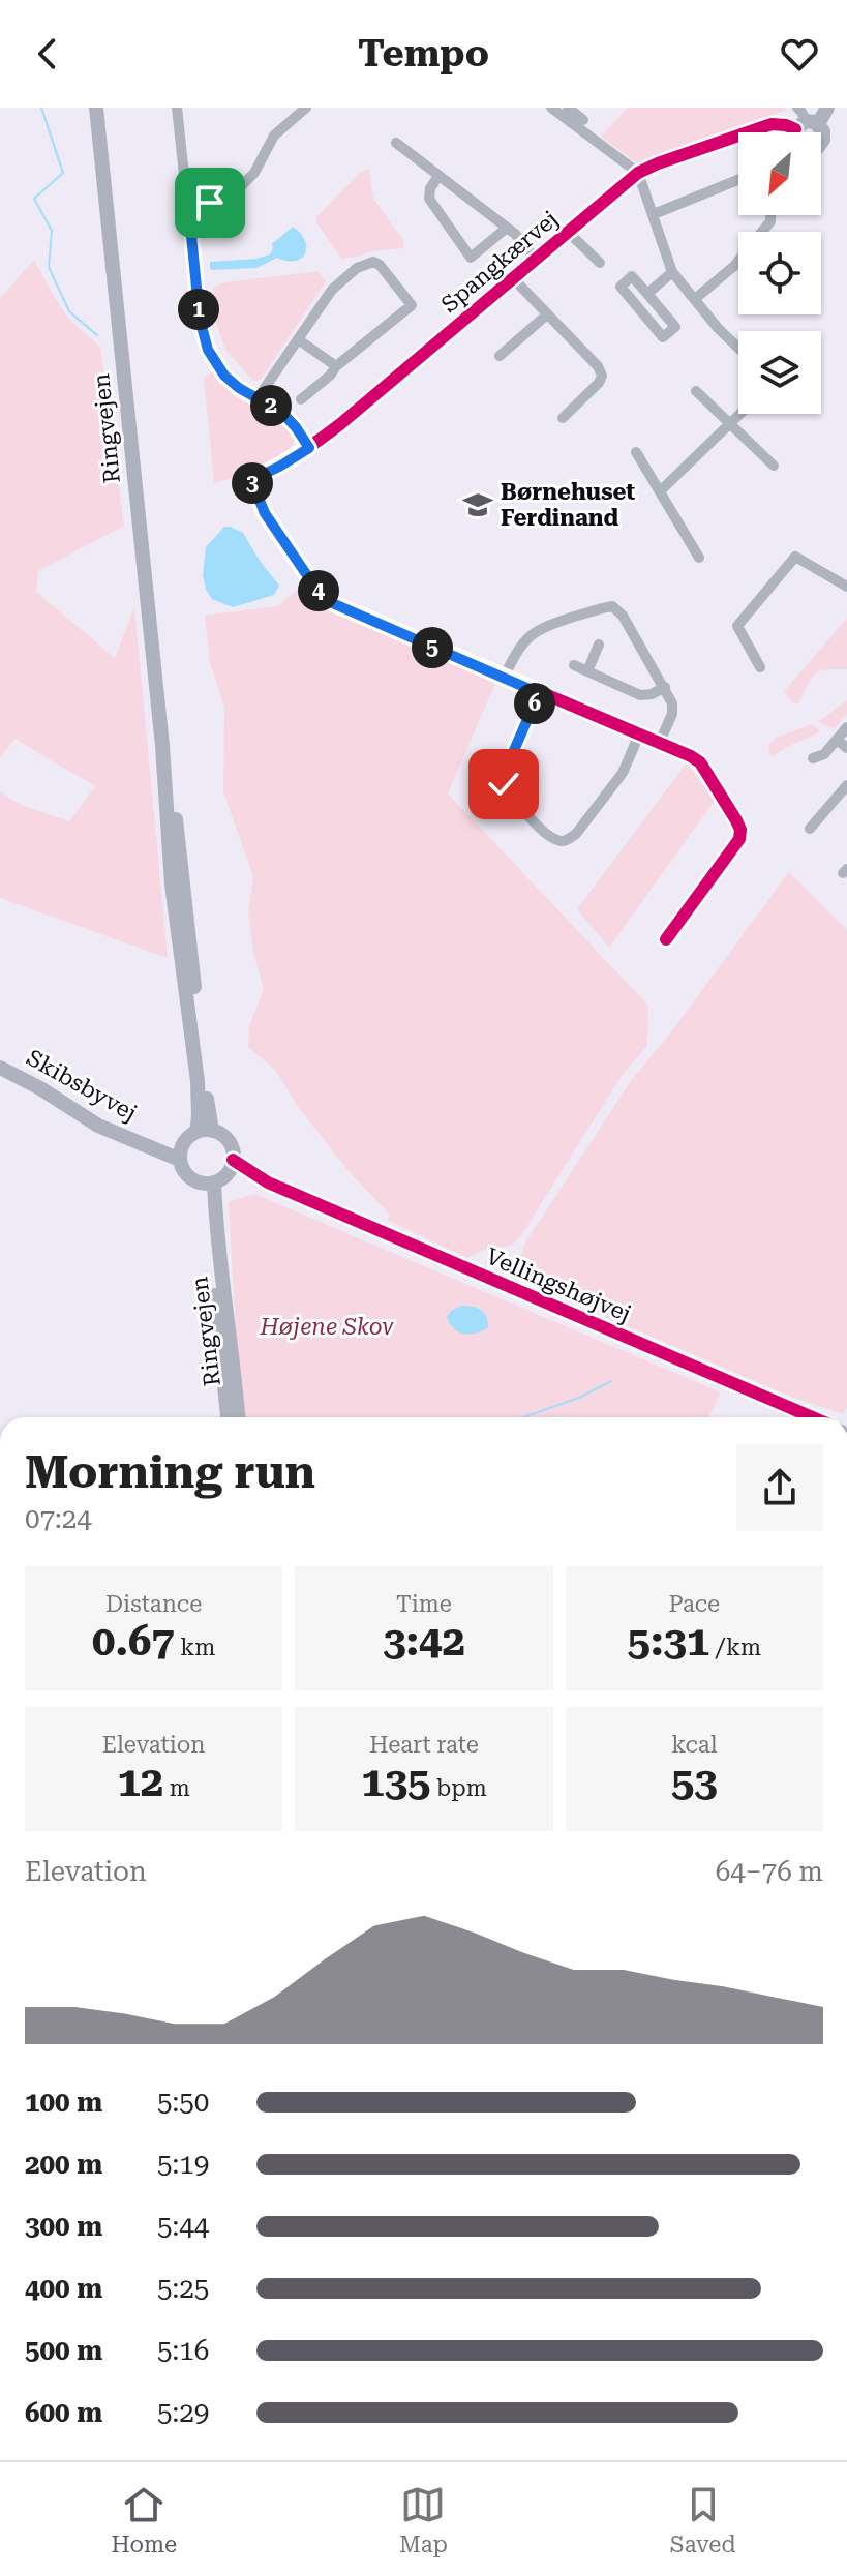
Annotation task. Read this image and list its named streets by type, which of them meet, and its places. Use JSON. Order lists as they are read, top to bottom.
{
  "streets": {
    "main road": [
      "Spangkærvej",
      "Ringvejen",
      "Skibsbyvej",
      "Vellingshøjvej"
    ]
  },
  "crossings": [
    ["Ringvejen", "Skibsbyvej"],
    ["Ringvejen", "Vellingshøjvej"],
    ["Skibsbyvej", "Vellingshøjvej"]
  ],
  "parks": ["Højene Skov"],
  "places": {
    "school or university": ["Børnehuset Ferdinand"]
  },
  "north": "bottom left",
  "page": {
    "header": "Tempo",
    "pins": [
      "1",
      "2",
      "3",
      "4",
      "5",
      "6"
    ],
    "heading": ["Morning run", "07:24"],
    "stats": [
      ["Distance", "0.67 km"],
      ["Time", "3:42"],
      ["Pace", "5:31 /km"],
      ["Elevation", "12 m"],
      ["Heart rate", "135 bpm"],
      ["kcal", "53"]
    ],
    "chart": ["Elevation", "64–76 m"],
    "list": [
      {
        "name": "100 m",
        "note": "5:50"
      },
      {
        "name": "200 m",
        "note": "5:19"
      },
      {
        "name": "300 m",
        "note": "5:44"
      },
      {
        "name": "400 m",
        "note": "5:25"
      },
      {
        "name": "500 m",
        "note": "5:16"
      },
      {
        "name": "600 m",
        "note": "5:29"
      }
    ],
    "tabs": ["Home", "Map", "Saved"]
  }
}
